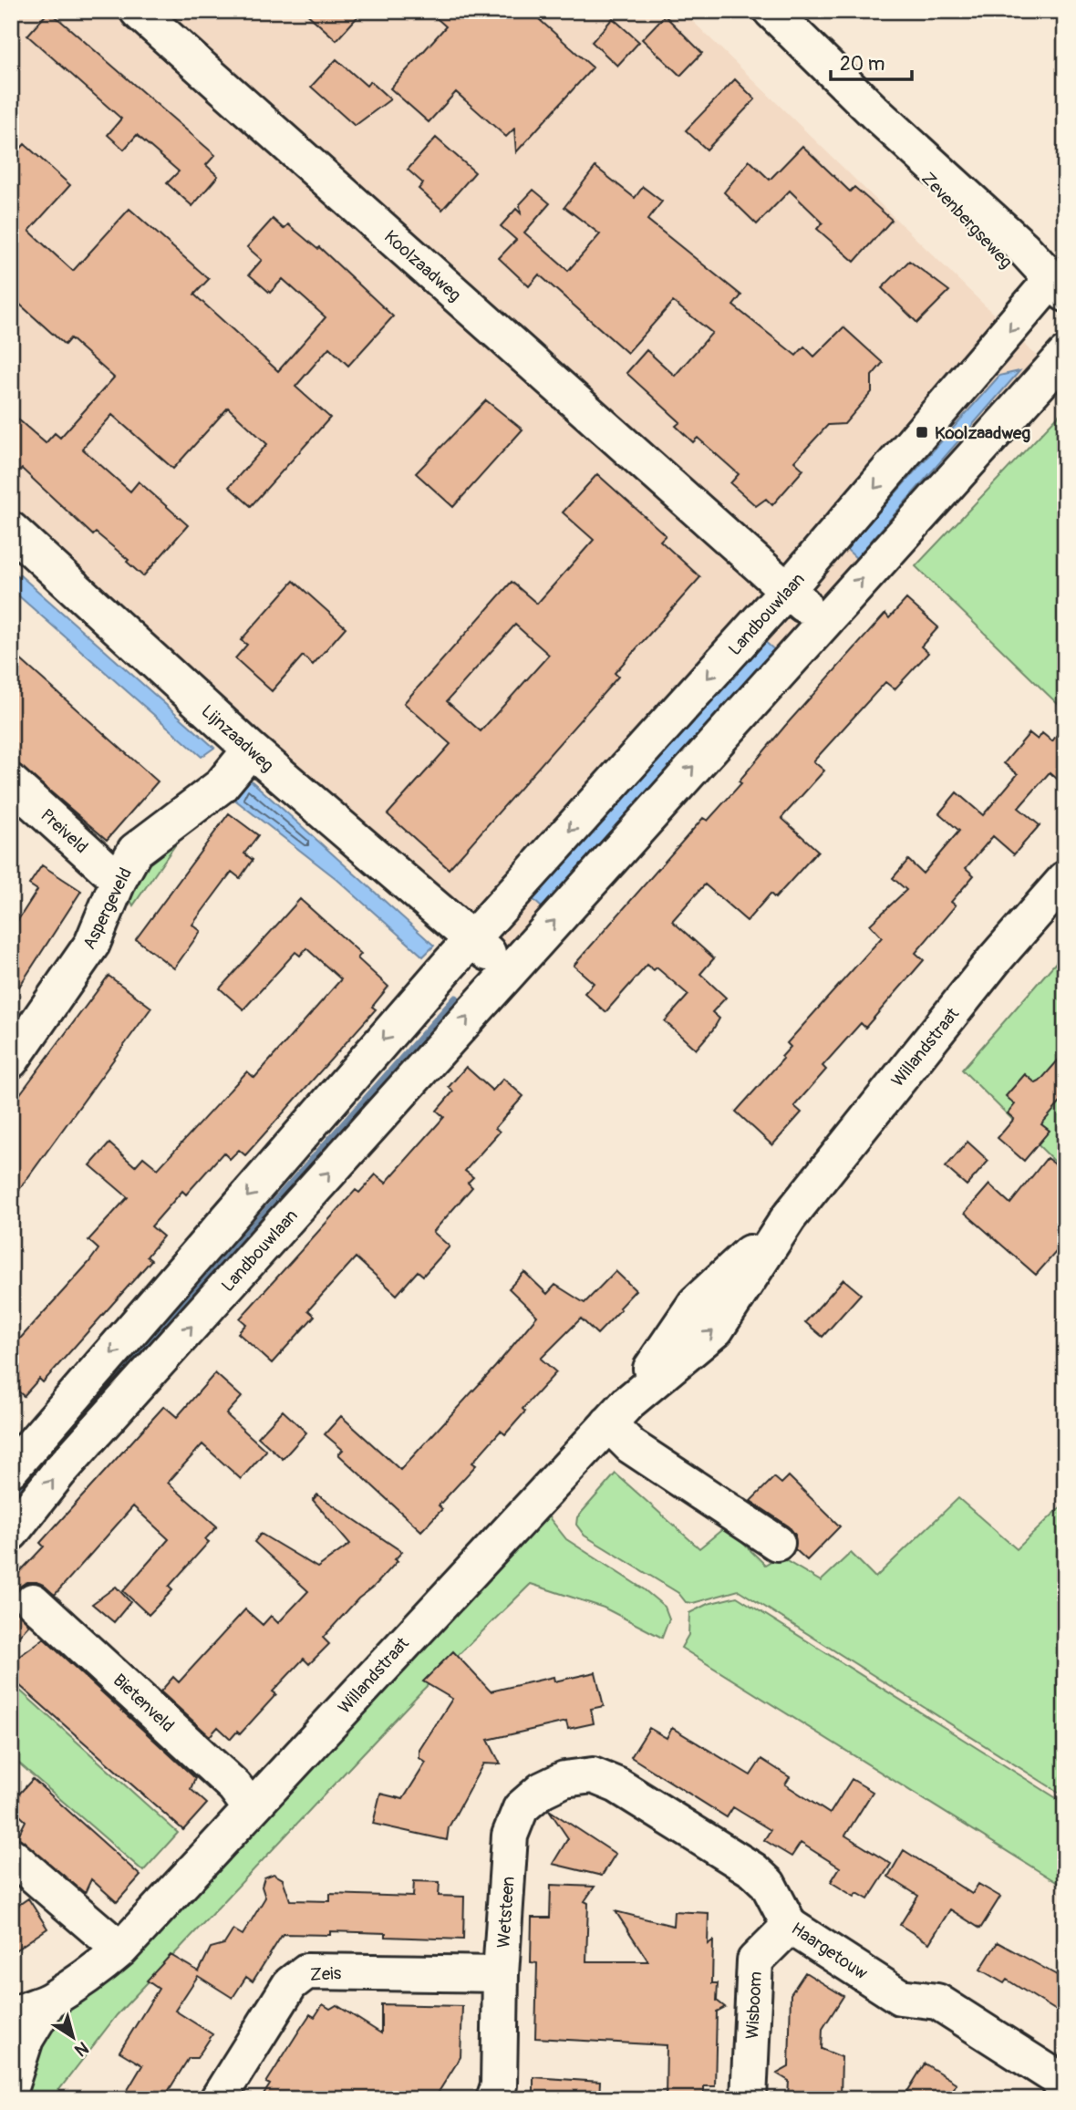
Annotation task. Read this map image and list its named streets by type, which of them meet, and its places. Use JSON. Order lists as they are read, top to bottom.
{
  "streets": {
    "street": [
      "Zevenbergseweg",
      "Koolzaadweg",
      "Landbouwlaan",
      "Lijnzaadweg",
      "Preiveld",
      "Aspergeveld",
      "Willandstraat",
      "Bietenveld",
      "Wetsteen",
      "Haargetouw",
      "Zeis",
      "Wisboom"
    ]
  },
  "crossings": [
    ["Zevenbergseweg", "Landbouwlaan"],
    ["Koolzaadweg", "Landbouwlaan"],
    ["Landbouwlaan", "Lijnzaadweg"],
    ["Lijnzaadweg", "Aspergeveld"],
    ["Preiveld", "Aspergeveld"],
    ["Willandstraat", "Bietenveld"],
    ["Wetsteen", "Haargetouw"],
    ["Wetsteen", "Zeis"],
    ["Haargetouw", "Wisboom"]
  ],
  "places": {
    "transit": ["Koolzaadweg"]
  },
  "scale_bar": "20 m",
  "north": "bottom right"
}
